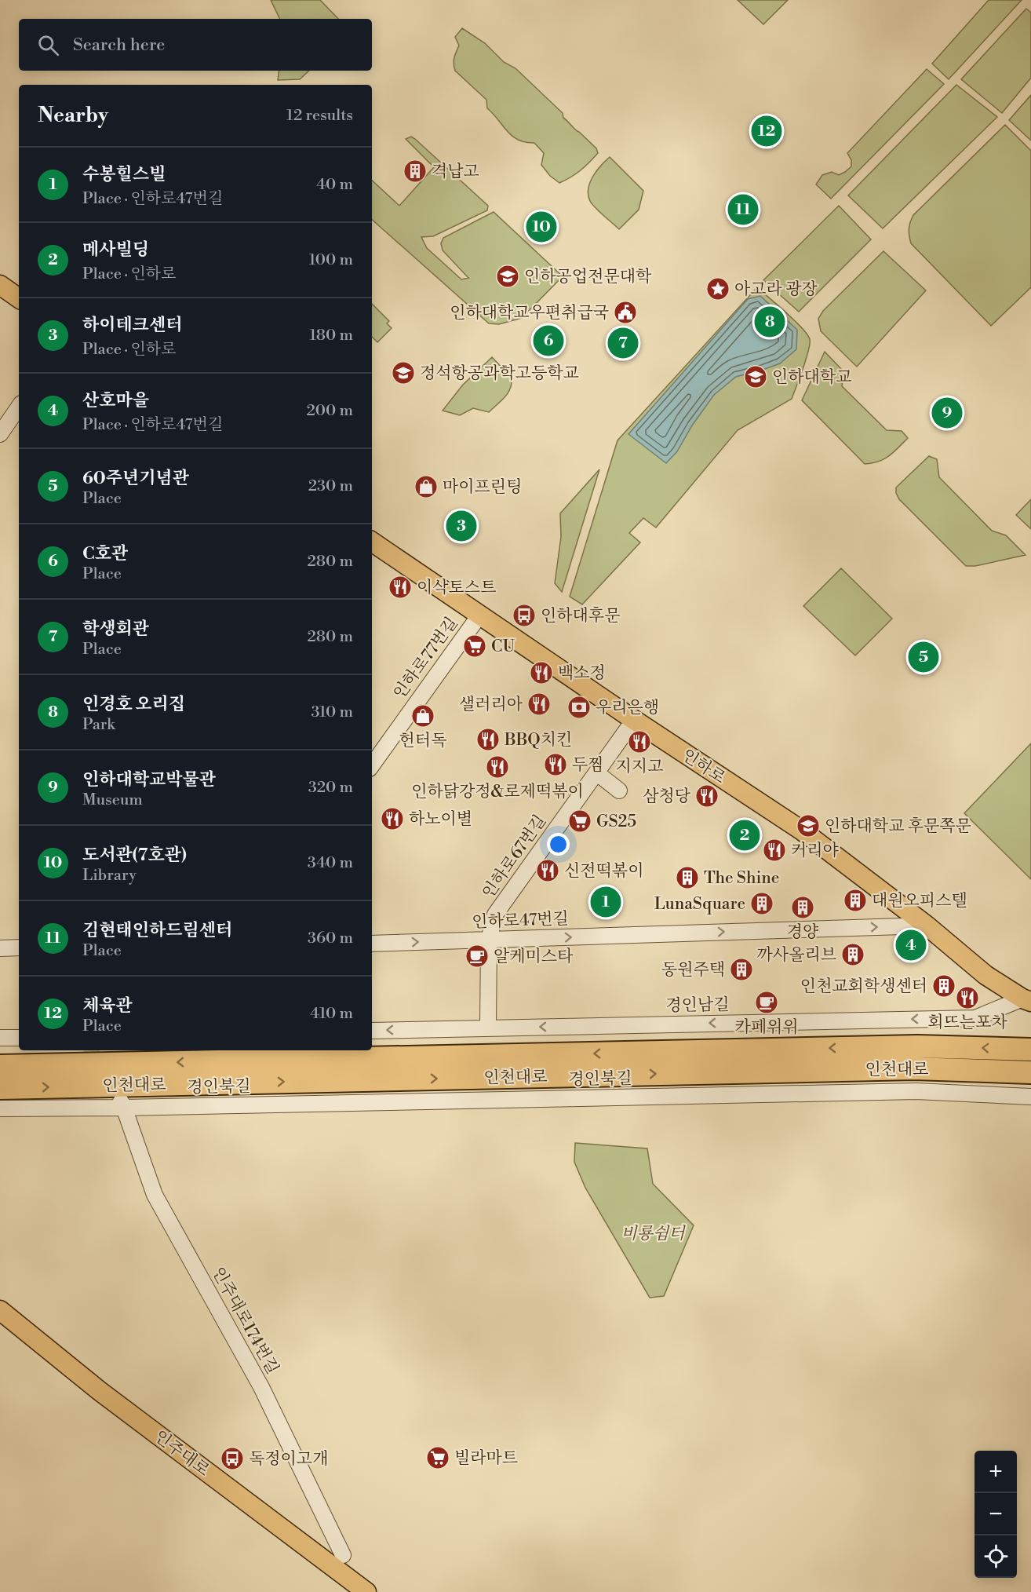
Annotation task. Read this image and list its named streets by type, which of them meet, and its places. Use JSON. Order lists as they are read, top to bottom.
{
  "streets": {
    "highway": ["인천대로"],
    "main road": ["인하로", "인주대로"],
    "street": [
      "인하로77번길",
      "인하로67번길",
      "인하로47번길",
      "경인남길",
      "경인북길",
      "인주대로174번길"
    ]
  },
  "crossings": [
    ["인하로77번길", "인하로"],
    ["인하로", "인하로67번길"],
    ["인하로", "인하로47번길"],
    ["인하로", "경인남길"],
    ["인하로67번길", "인하로47번길"],
    ["인하로67번길", "경인남길"],
    ["경인북길", "인주대로174번길"],
    ["인주대로174번길", "인주대로"]
  ],
  "one_way": ["인하로47번길", "경인남길"],
  "parks": ["비룡쉼터"],
  "places": {
    "building": [
      "격납고",
      "The Shine",
      "대원오피스텔",
      "LunaSquare",
      "경양",
      "까사올리브",
      "동원주택",
      "인천교회학생센터"
    ],
    "school or university": [
      "인하공업전문대학",
      "정석항공과학고등학교",
      "인하대학교",
      "인하대학교 후문쪽문"
    ],
    "place": ["아고라 광장"],
    "public building": ["인하대학교우편취급국"],
    "shop": ["마이프린팅", "헌터독"],
    "restaurant": [
      "이삭토스트",
      "백소정",
      "샐러리아",
      "BBQ치킨",
      "지지고",
      "두찜",
      "인하닭강정&로제떡볶이",
      "삼청당",
      "하노이별",
      "커리야",
      "신전떡볶이",
      "회뜨는포차"
    ],
    "bus stop": ["인하대후문", "독정이고개"],
    "supermarket": ["CU", "GS25", "빌라마트"],
    "bank": ["우리은행"],
    "cafe": ["알케미스타", "카페위위"]
  },
  "page": {
    "search": "Search here",
    "heading": ["Nearby", "12 results"],
    "pins": [
      "12",
      "11",
      "10",
      "8",
      "6",
      "7",
      "9",
      "3",
      "5",
      "2",
      "1",
      "4"
    ],
    "list": [
      {
        "mark": "1",
        "name": "수봉힐스빌",
        "note": "Place · 인하로47번길",
        "value": "40 m"
      },
      {
        "mark": "2",
        "name": "메사빌딩",
        "note": "Place · 인하로",
        "value": "100 m"
      },
      {
        "mark": "3",
        "name": "하이테크센터",
        "note": "Place · 인하로",
        "value": "180 m"
      },
      {
        "mark": "4",
        "name": "산호마을",
        "note": "Place · 인하로47번길",
        "value": "200 m"
      },
      {
        "mark": "5",
        "name": "60주년기념관",
        "note": "Place",
        "value": "230 m"
      },
      {
        "mark": "6",
        "name": "C호관",
        "note": "Place",
        "value": "280 m"
      },
      {
        "mark": "7",
        "name": "학생회관",
        "note": "Place",
        "value": "280 m"
      },
      {
        "mark": "8",
        "name": "인경호 오리집",
        "note": "Park",
        "value": "310 m"
      },
      {
        "mark": "9",
        "name": "인하대학교박물관",
        "note": "Museum",
        "value": "320 m"
      },
      {
        "mark": "10",
        "name": "도서관(7호관)",
        "note": "Library",
        "value": "340 m"
      },
      {
        "mark": "11",
        "name": "김현태인하드림센터",
        "note": "Place",
        "value": "360 m"
      },
      {
        "mark": "12",
        "name": "체육관",
        "note": "Place",
        "value": "410 m"
      }
    ],
    "map_buttons": ["+", "−"]
  }
}
